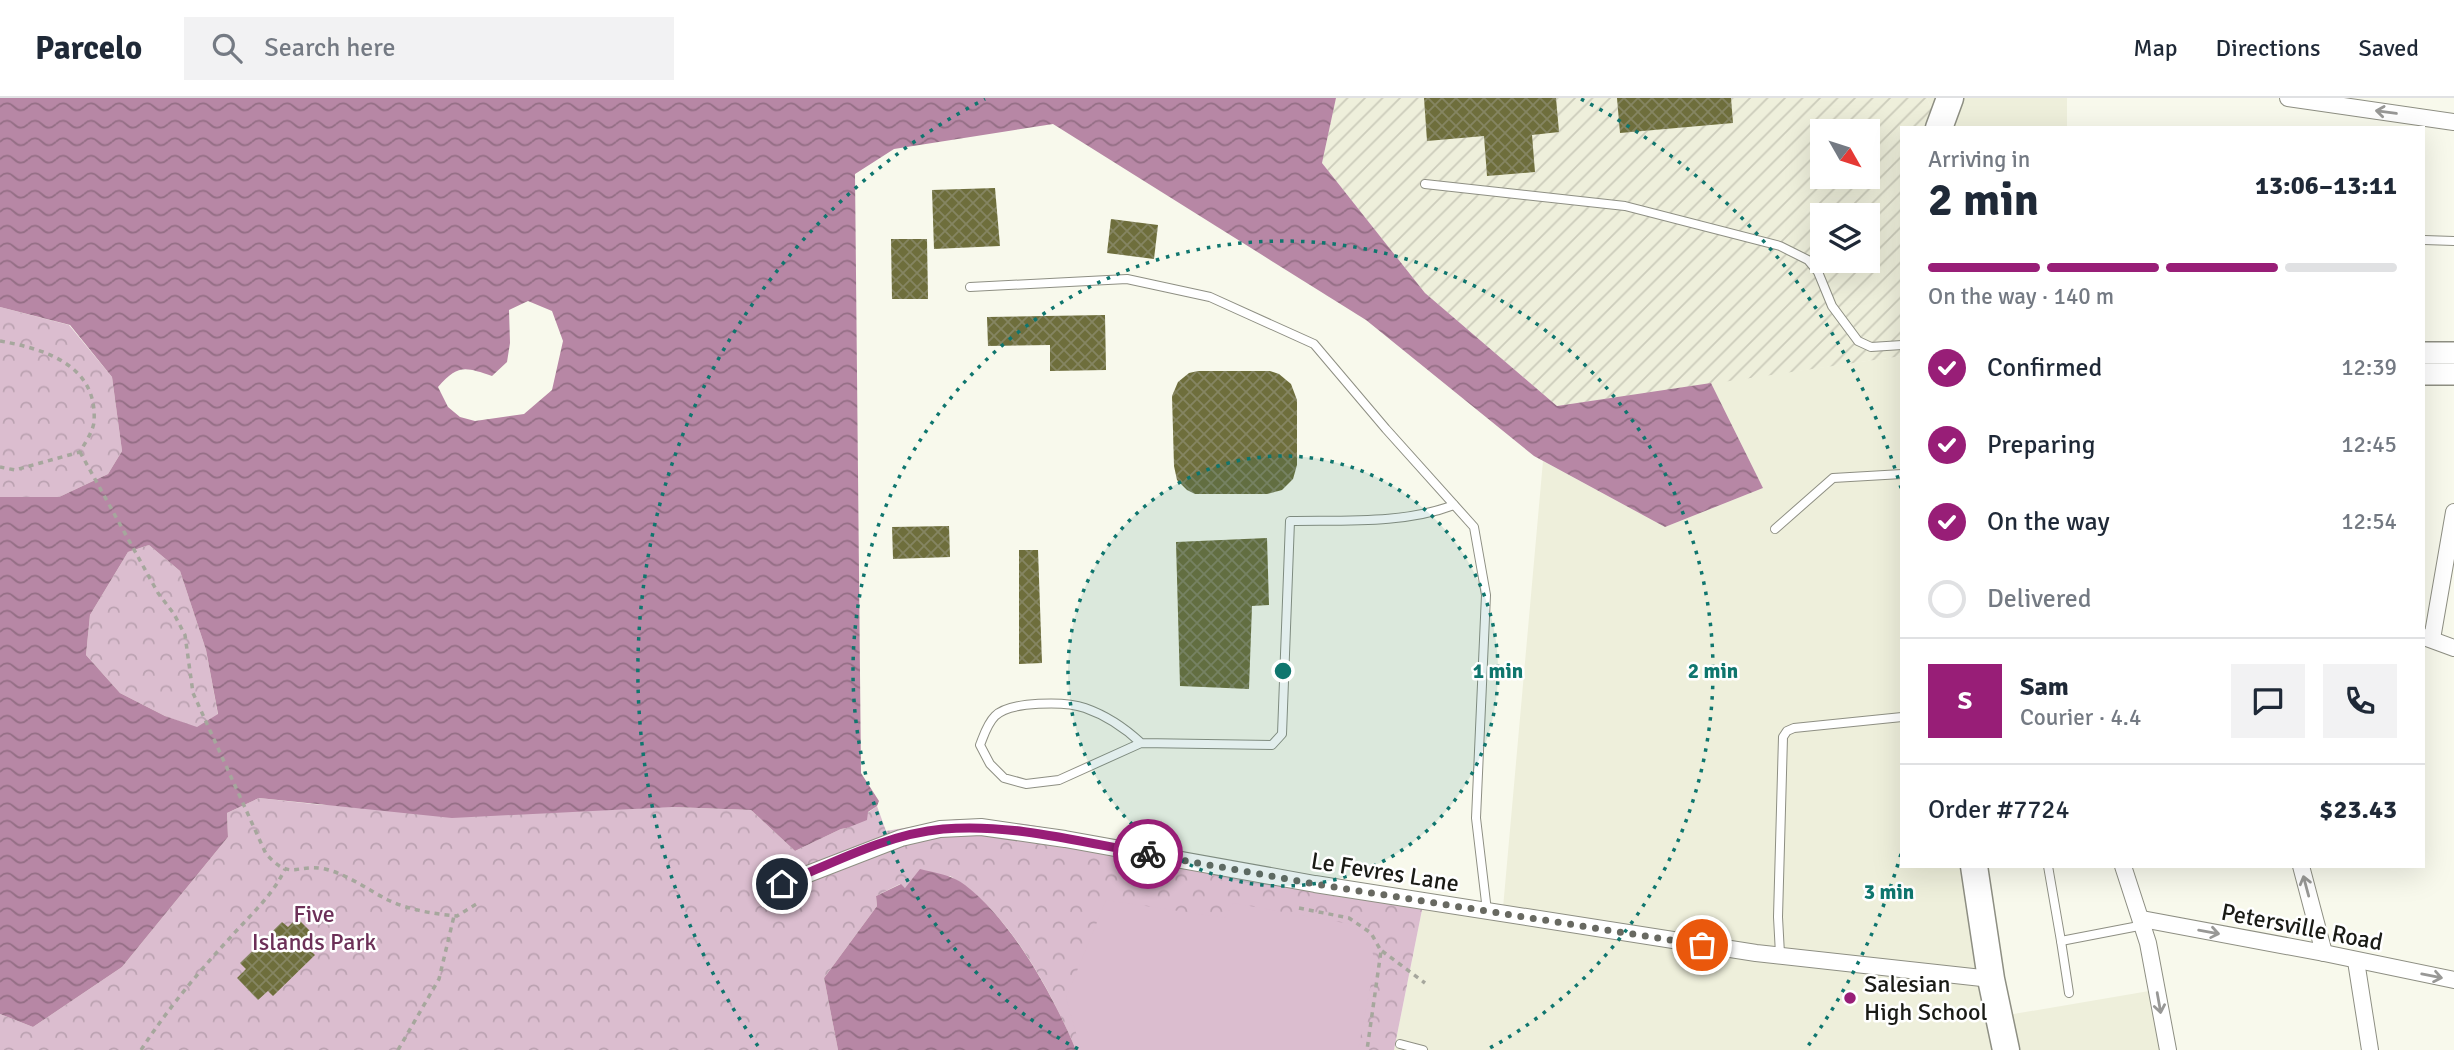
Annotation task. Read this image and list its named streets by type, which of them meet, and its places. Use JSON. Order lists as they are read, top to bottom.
{
  "streets": {
    "street": ["Le Fevres Lane", "Petersville Road"]
  },
  "one_way": ["Petersville Road"],
  "parks": ["Five Islands Park"],
  "places": ["Salesian High School"],
  "north": "bottom right",
  "page": {
    "header": "Parcelo",
    "search": "Search here",
    "nav": ["Map", "Directions", "Saved"],
    "heading": ["2 min", "Arriving in", "13:06–13:11"],
    "panel": [
      "Sam",
      "Courier · 4.4",
      "Order #7724",
      "$23.43"
    ],
    "bar": "On the way · 140 m",
    "list": [
      ["Confirmed", "12:39"],
      ["Preparing", "12:45"],
      ["On the way", "12:54"],
      "Delivered"
    ],
    "round": "S"
  },
  "rings": ["1 min", "2 min", "3 min"]
}
